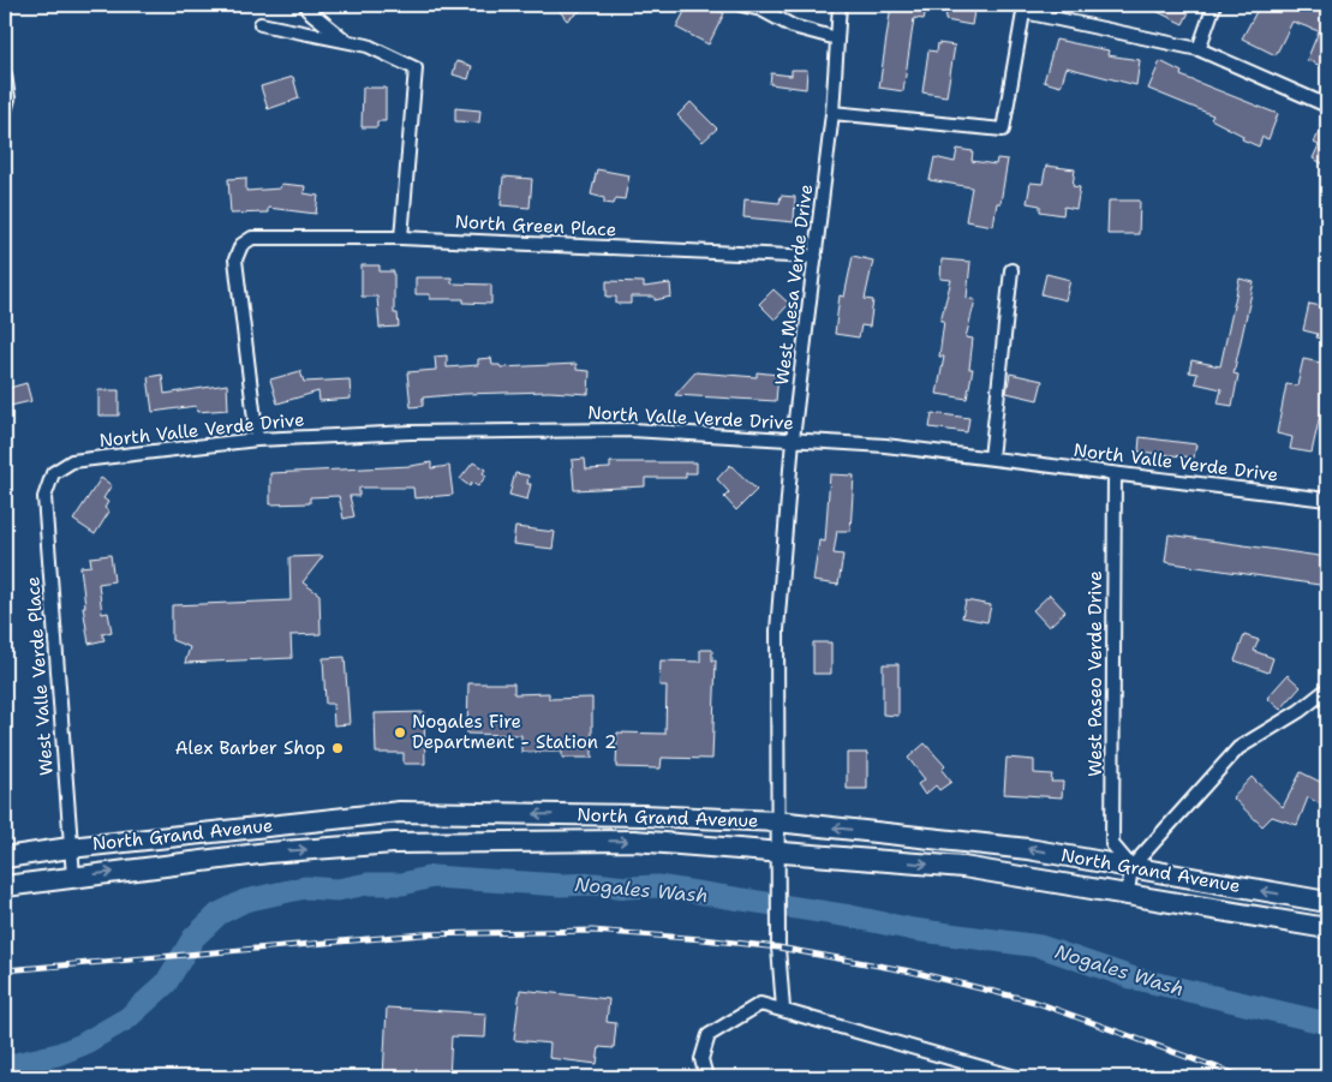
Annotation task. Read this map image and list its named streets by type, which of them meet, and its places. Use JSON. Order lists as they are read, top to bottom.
{
  "streets": {
    "main road": ["North Grand Avenue"],
    "street": [
      "North Green Place",
      "West Mesa Verde Drive",
      "North Valle Verde Drive",
      "West Paseo Verde Drive",
      "West Valle Verde Place"
    ]
  },
  "crossings": [
    ["North Green Place", "West Mesa Verde Drive"],
    ["North Green Place", "North Valle Verde Drive"],
    ["West Mesa Verde Drive", "North Valle Verde Drive"],
    ["West Mesa Verde Drive", "North Grand Avenue"],
    ["North Valle Verde Drive", "West Paseo Verde Drive"],
    ["North Valle Verde Drive", "West Valle Verde Place"],
    ["West Paseo Verde Drive", "North Grand Avenue"],
    ["West Valle Verde Place", "North Grand Avenue"]
  ],
  "water": ["Nogales Wash"],
  "places": ["Nogales Fire Department - Station 2", "Alex Barber Shop"]
}
